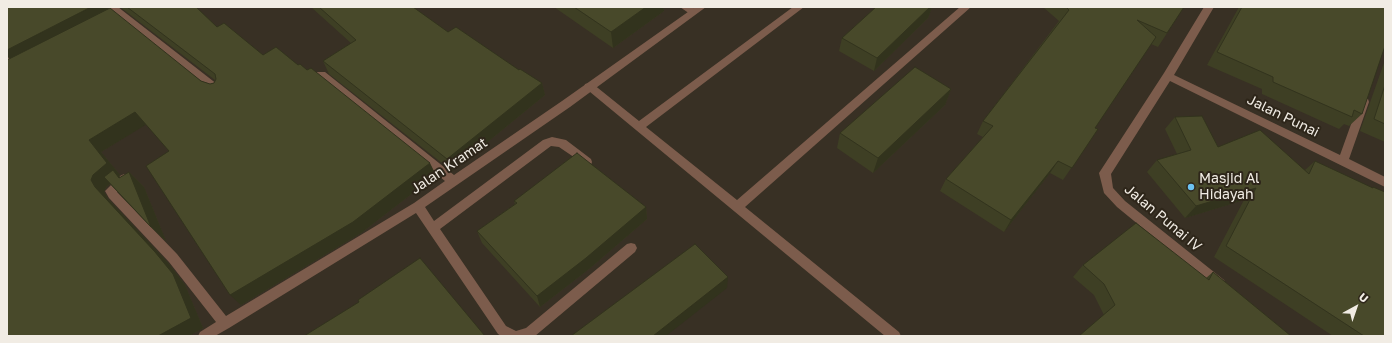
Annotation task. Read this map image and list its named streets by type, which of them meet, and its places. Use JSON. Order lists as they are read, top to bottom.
{
  "streets": {
    "street": ["Jalan Punai", "Jalan Kramat", "Jalan Punai IV"]
  },
  "crossings": [
    ["Jalan Punai", "Jalan Punai IV"]
  ],
  "places": ["Masjid Al Hidayah"],
  "north": "top right"
}
